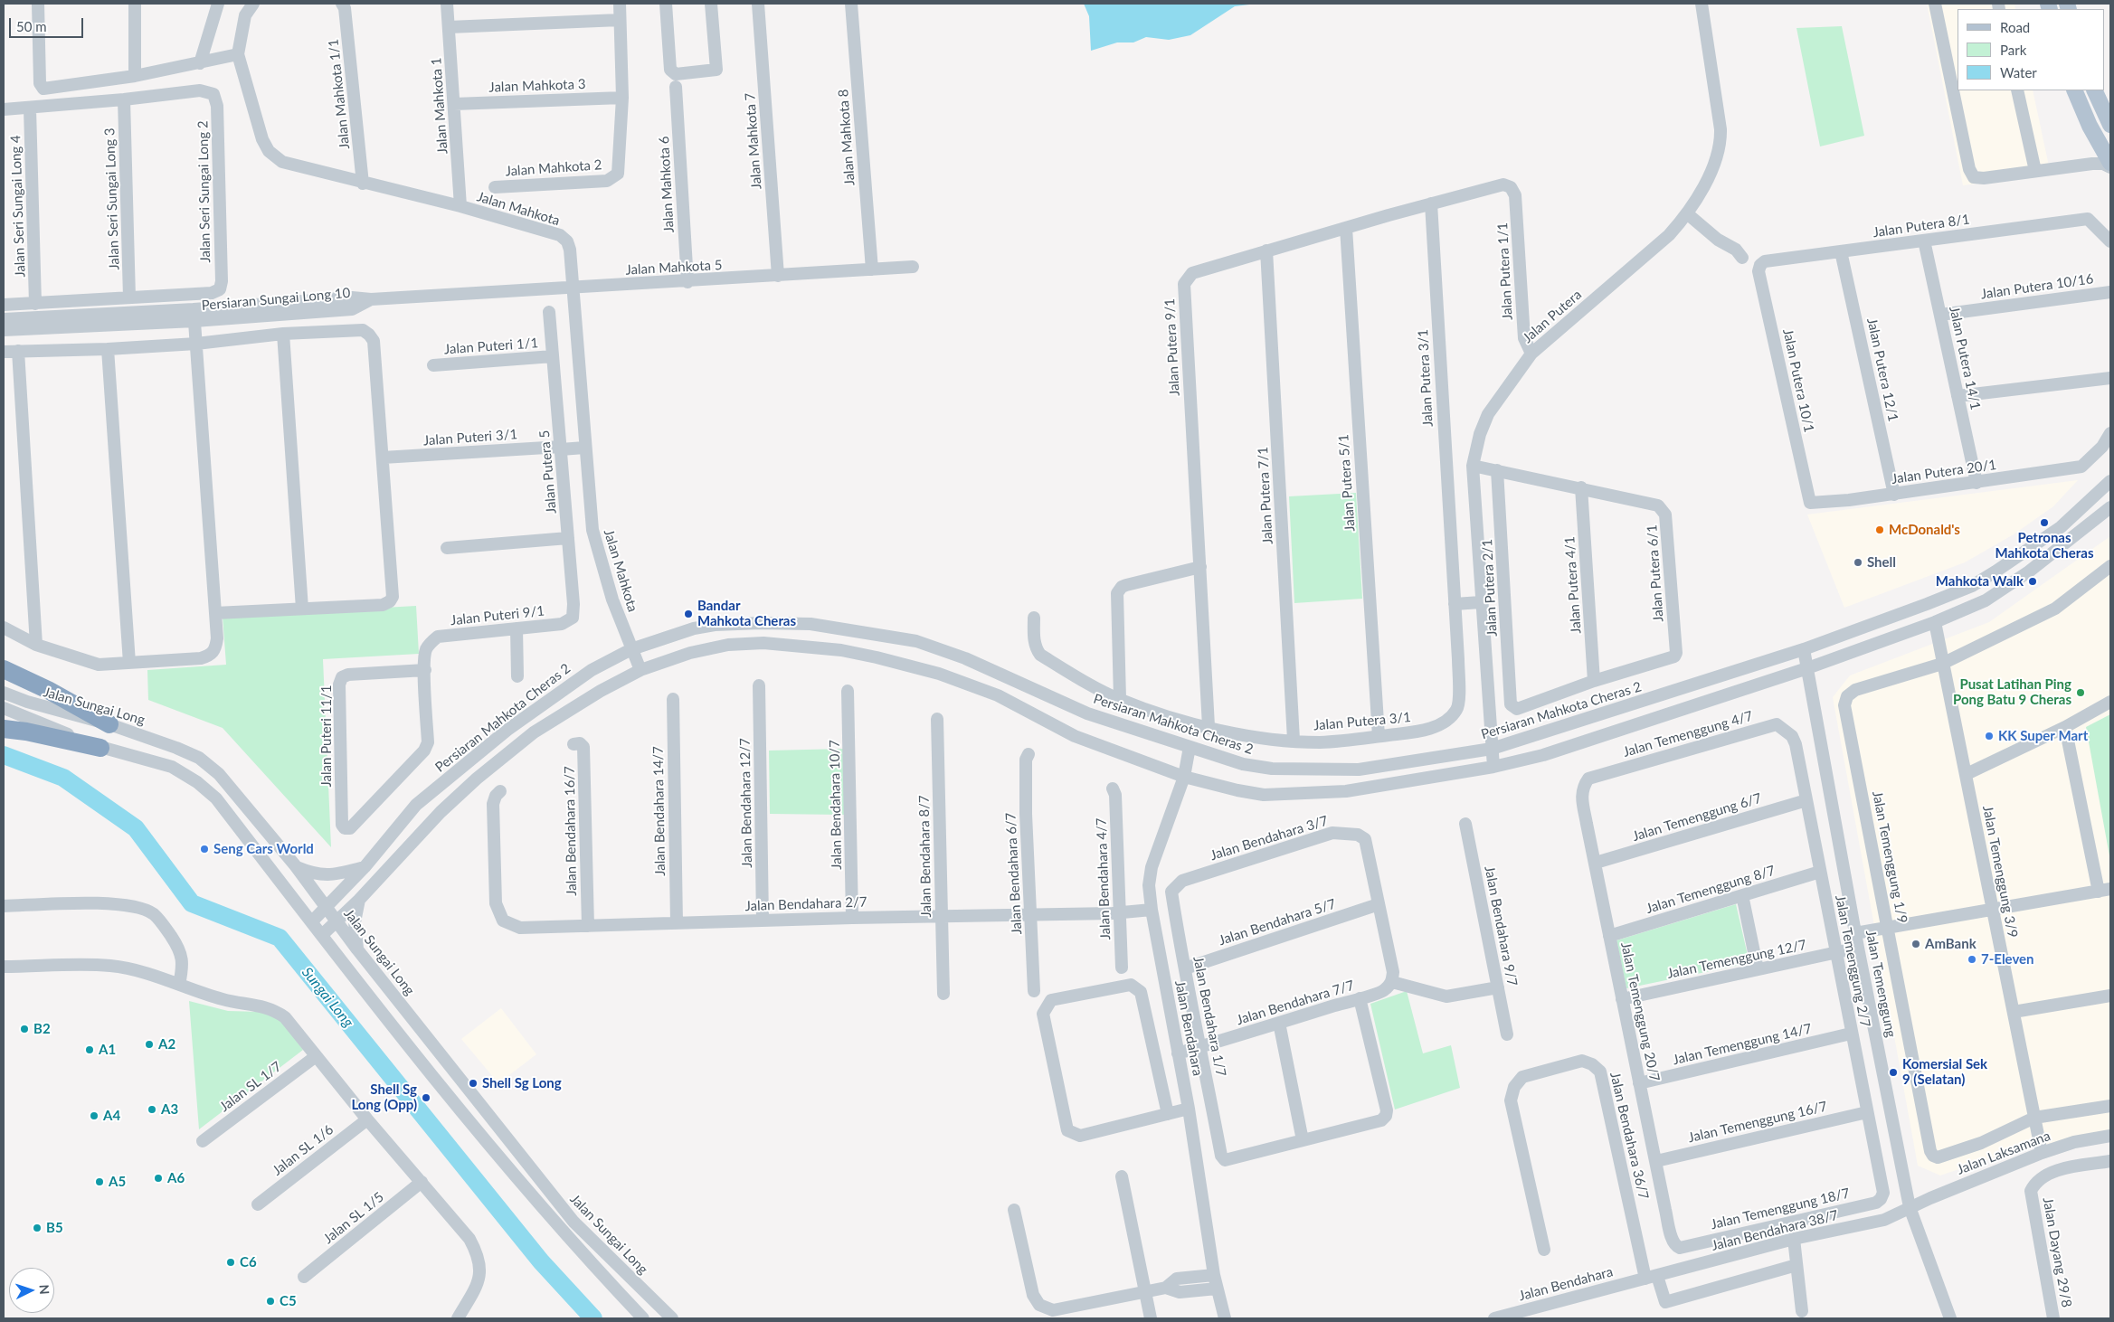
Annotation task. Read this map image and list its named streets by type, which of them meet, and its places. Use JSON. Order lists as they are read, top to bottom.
{
  "streets": {
    "street": [
      "Jalan Mahkota 3",
      "Jalan Mahkota 1/1",
      "Jalan Mahkota 1",
      "Jalan Mahkota 8",
      "Jalan Mahkota 7",
      "Jalan Mahkota 2",
      "Jalan Mahkota 6",
      "Jalan Seri Sungai Long 2",
      "Jalan Seri Sungai Long 3",
      "Jalan Seri Sungai Long 4",
      "Jalan Mahkota",
      "Jalan Putera 8/1",
      "Jalan Mahkota 5",
      "Jalan Putera 1/1",
      "Jalan Putera 10/16",
      "Persiaran Sungai Long 10",
      "Jalan Putera",
      "Jalan Puteri 1/1",
      "Jalan Putera 9/1",
      "Jalan Putera 14/1",
      "Jalan Putera 12/1",
      "Jalan Putera 3/1",
      "Jalan Putera 10/1",
      "Jalan Puteri 3/1",
      "Jalan Putera 5",
      "Jalan Putera 20/1",
      "Jalan Putera 5/1",
      "Jalan Putera 7/1",
      "Jalan Putera 6/1",
      "Jalan Putera 4/1",
      "Jalan Putera 2/1",
      "Jalan Puteri 9/1",
      "Jalan Sungai Long",
      "Persiaran Mahkota Cheras 2",
      "Jalan Temenggung 4/7",
      "Jalan Puteri 11/1",
      "Jalan Bendahara 12/7",
      "Jalan Bendahara 10/7",
      "Jalan Bendahara 14/7",
      "Jalan Temenggung 6/7",
      "Jalan Bendahara 16/7",
      "Jalan Bendahara 3/7",
      "Jalan Bendahara 8/7",
      "Jalan Temenggung 1/9",
      "Jalan Temenggung 3/9",
      "Jalan Bendahara 6/7",
      "Jalan Bendahara 4/7",
      "Jalan Temenggung 8/7",
      "Jalan Bendahara 2/7",
      "Jalan Bendahara 5/7",
      "Jalan Bendahara 9/7",
      "Jalan Temenggung 12/7",
      "Jalan Temenggung 2/7",
      "Jalan Temenggung",
      "Jalan Bendahara 7/7",
      "Jalan Temenggung 20/7",
      "Jalan Bendahara 1/7",
      "Jalan Bendahara",
      "Jalan Temenggung 14/7",
      "Jalan SL 1/7",
      "Jalan Temenggung 16/7",
      "Jalan Bendahara 36/7",
      "Jalan SL 1/6",
      "Jalan Laksamana",
      "Jalan Temenggung 18/7",
      "Jalan SL 1/5",
      "Jalan Bendahara 38/7",
      "Jalan Dayang 29/8"
    ]
  },
  "crossings": [
    ["Jalan Mahkota 3", "Jalan Mahkota 1"],
    ["Jalan Mahkota 3", "Jalan Mahkota 2"],
    ["Jalan Mahkota 1/1", "Jalan Mahkota"],
    ["Jalan Mahkota 1", "Jalan Mahkota"],
    ["Jalan Mahkota 7", "Jalan Mahkota 5"],
    ["Jalan Mahkota 6", "Jalan Mahkota 5"],
    ["Jalan Seri Sungai Long 2", "Jalan Seri Sungai Long 3"],
    ["Jalan Mahkota", "Jalan Mahkota 5"],
    ["Jalan Mahkota", "Jalan Puteri 3/1"],
    ["Jalan Mahkota", "Persiaran Mahkota Cheras 2"],
    ["Jalan Putera 8/1", "Jalan Putera 14/1"],
    ["Jalan Putera 8/1", "Jalan Putera 12/1"],
    ["Jalan Putera 8/1", "Jalan Putera 10/1"],
    ["Jalan Mahkota 5", "Persiaran Sungai Long 10"],
    ["Jalan Putera 1/1", "Jalan Putera"],
    ["Jalan Putera 1/1", "Jalan Putera 9/1"],
    ["Jalan Putera 10/16", "Jalan Putera 14/1"],
    ["Jalan Putera", "Jalan Putera 6/1"],
    ["Jalan Putera", "Persiaran Mahkota Cheras 2"],
    ["Jalan Puteri 1/1", "Jalan Putera 5"],
    ["Jalan Putera 9/1", "Jalan Putera 3/1"],
    ["Jalan Putera 9/1", "Jalan Putera 5/1"],
    ["Jalan Putera 9/1", "Jalan Putera 7/1"],
    ["Jalan Putera 14/1", "Jalan Putera 20/1"],
    ["Jalan Putera 12/1", "Jalan Putera 20/1"],
    ["Jalan Putera 3/1", "Jalan Putera 5/1"],
    ["Jalan Putera 3/1", "Jalan Putera 7/1"],
    ["Jalan Putera 10/1", "Jalan Putera 20/1"],
    ["Jalan Puteri 3/1", "Jalan Putera 5"],
    ["Jalan Putera 5", "Jalan Puteri 9/1"],
    ["Jalan Putera 6/1", "Jalan Putera 4/1"],
    ["Jalan Putera 6/1", "Jalan Putera 2/1"],
    ["Jalan Puteri 9/1", "Jalan Puteri 11/1"],
    ["Jalan Sungai Long", "Persiaran Mahkota Cheras 2"],
    ["Persiaran Mahkota Cheras 2", "Jalan Temenggung"],
    ["Persiaran Mahkota Cheras 2", "Jalan Bendahara"],
    ["Jalan Temenggung 4/7", "Jalan Temenggung 2/7"],
    ["Jalan Temenggung 4/7", "Jalan Temenggung 20/7"],
    ["Jalan Bendahara 12/7", "Jalan Bendahara 2/7"],
    ["Jalan Bendahara 10/7", "Jalan Bendahara 2/7"],
    ["Jalan Bendahara 14/7", "Jalan Bendahara 2/7"],
    ["Jalan Temenggung 6/7", "Jalan Temenggung 2/7"],
    ["Jalan Temenggung 6/7", "Jalan Temenggung 20/7"],
    ["Jalan Bendahara 16/7", "Jalan Bendahara 2/7"],
    ["Jalan Bendahara 3/7", "Jalan Bendahara 5/7"],
    ["Jalan Bendahara 3/7", "Jalan Bendahara 1/7"],
    ["Jalan Bendahara 8/7", "Jalan Bendahara 2/7"],
    ["Jalan Temenggung 1/9", "Jalan Temenggung 3/9"],
    ["Jalan Temenggung 3/9", "Jalan Laksamana"],
    ["Jalan Bendahara 6/7", "Jalan Bendahara 2/7"],
    ["Jalan Bendahara 4/7", "Jalan Bendahara 2/7"],
    ["Jalan Temenggung 8/7", "Jalan Temenggung 2/7"],
    ["Jalan Temenggung 8/7", "Jalan Temenggung 20/7"],
    ["Jalan Bendahara 2/7", "Jalan Bendahara"],
    ["Jalan Bendahara 5/7", "Jalan Bendahara 1/7"],
    ["Jalan Temenggung 12/7", "Jalan Temenggung 2/7"],
    ["Jalan Temenggung 12/7", "Jalan Temenggung"],
    ["Jalan Temenggung 12/7", "Jalan Temenggung 20/7"],
    ["Jalan Temenggung 2/7", "Jalan Temenggung 14/7"],
    ["Jalan Temenggung 2/7", "Jalan Temenggung 16/7"],
    ["Jalan Temenggung 2/7", "Jalan Temenggung 18/7"],
    ["Jalan Temenggung", "Jalan Laksamana"],
    ["Jalan Temenggung", "Jalan Bendahara 38/7"],
    ["Jalan Bendahara 7/7", "Jalan Bendahara 1/7"],
    ["Jalan Bendahara 7/7", "Jalan Bendahara"],
    ["Jalan Temenggung 20/7", "Jalan Temenggung 14/7"],
    ["Jalan Temenggung 20/7", "Jalan Temenggung 16/7"],
    ["Jalan Temenggung 20/7", "Jalan Temenggung 18/7"],
    ["Jalan Bendahara", "Jalan Bendahara 36/7"],
    ["Jalan Bendahara", "Jalan Bendahara 38/7"],
    ["Jalan Bendahara 36/7", "Jalan Bendahara 38/7"],
    ["Jalan Laksamana", "Jalan Bendahara 38/7"]
  ],
  "water": ["Sungai Long"],
  "places": [
    "Petronas Mahkota Cheras",
    "McDonald's",
    "Shell",
    "Mahkota Walk",
    "Bandar Mahkota Cheras",
    "Pusat Latihan Ping Pong Batu 9 Cheras",
    "KK Super Mart",
    "Seng Cars World",
    "AmBank",
    "7-Eleven",
    "B2",
    "A2",
    "A1",
    "Komersial Sek 9 (Selatan)",
    "Shell Sg Long",
    "Shell Sg Long (Opp)",
    "A3",
    "A4",
    "A6",
    "A5",
    "B5",
    "C6",
    "C5"
  ],
  "legend": ["Road", "Park", "Water"],
  "scale_bar": "50 m",
  "north": "right"
}
